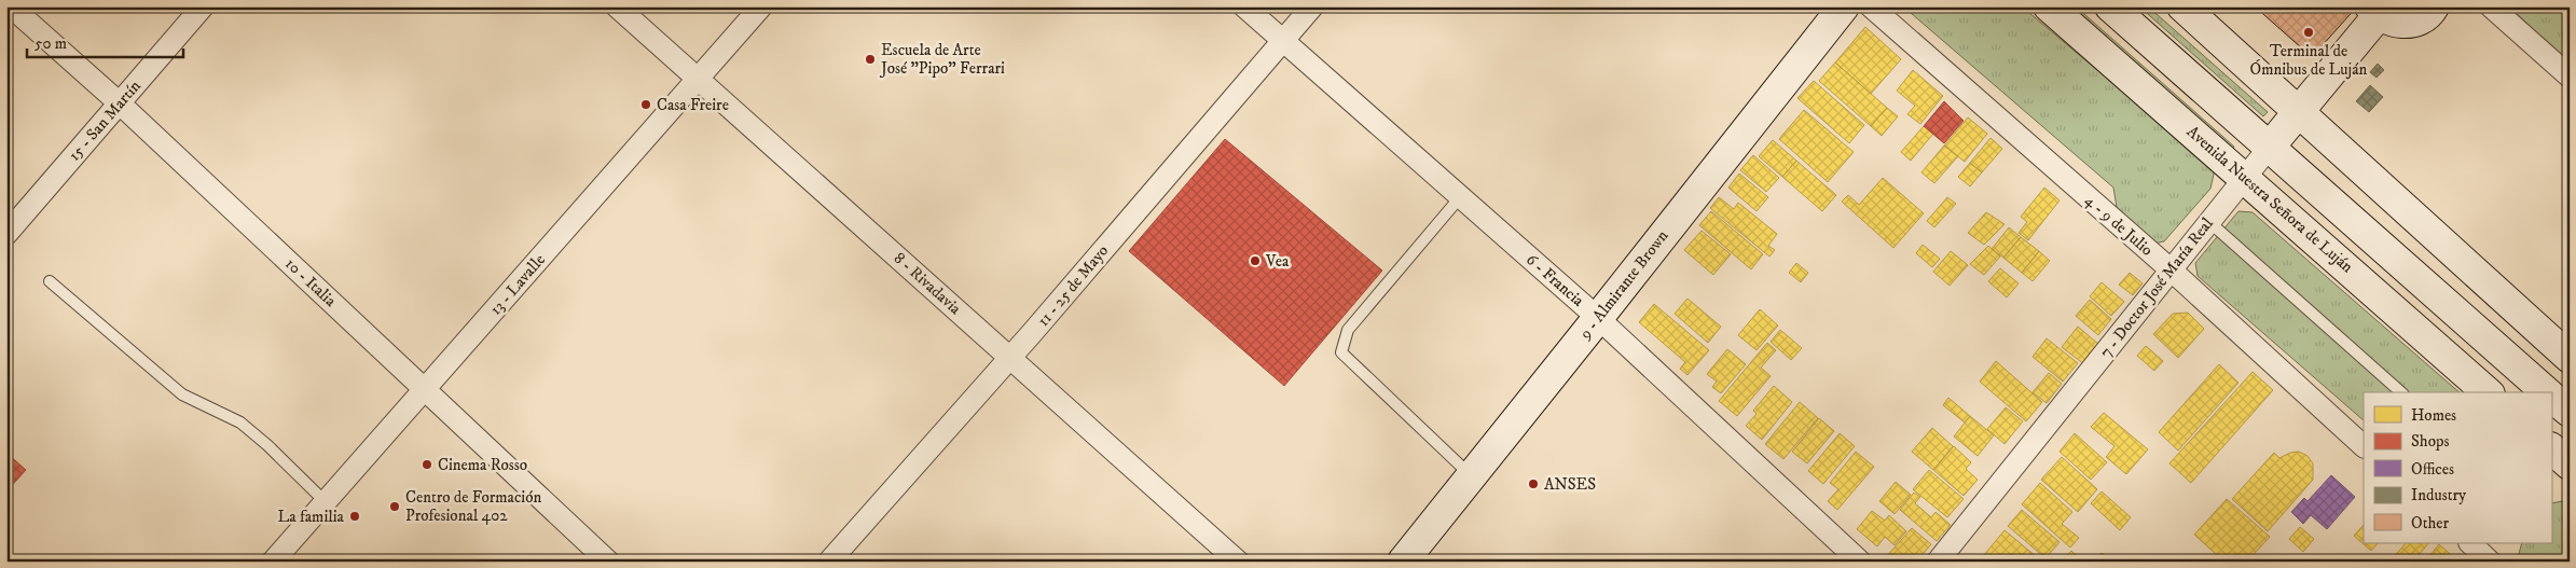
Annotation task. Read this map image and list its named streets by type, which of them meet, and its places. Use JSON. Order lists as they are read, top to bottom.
{
  "streets": {
    "street": [
      "15 - San Martín",
      "Avenida Nuestra Señora de Luján",
      "4 - 9 de Julio",
      "6 - Francia",
      "10 - Italia",
      "8 - Rivadavia",
      "13 - Lavalle",
      "9 - Almirante Brown",
      "11 - 25 de Mayo",
      "7 - Doctor José María Real"
    ]
  },
  "crossings": [
    ["15 - San Martín", "10 - Italia"],
    ["Avenida Nuestra Señora de Luján", "7 - Doctor José María Real"],
    ["4 - 9 de Julio", "7 - Doctor José María Real"],
    ["6 - Francia", "9 - Almirante Brown"],
    ["6 - Francia", "11 - 25 de Mayo"],
    ["10 - Italia", "13 - Lavalle"],
    ["8 - Rivadavia", "13 - Lavalle"],
    ["8 - Rivadavia", "11 - 25 de Mayo"]
  ],
  "places": [
    "Terminal de Ómnibus de Luján",
    "Escuela de Arte José \"Pipo\" Ferrari",
    "Casa Freire",
    "Vea",
    "Cinema Rosso",
    "ANSES",
    "Centro de Formación Profesional 402",
    "La familia"
  ],
  "legend": [
    "Homes",
    "Shops",
    "Offices",
    "Industry",
    "Other"
  ],
  "scale_bar": "50 m"
}
